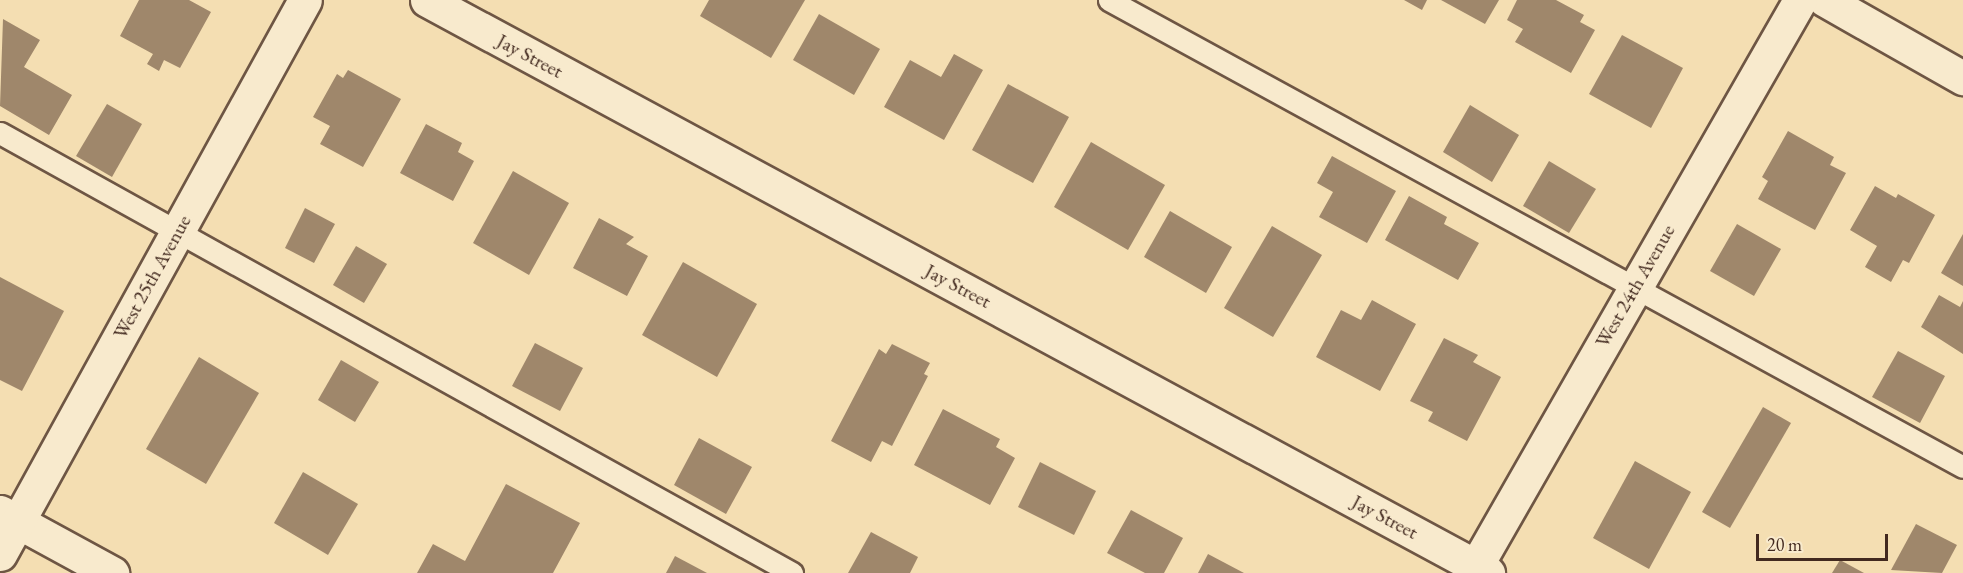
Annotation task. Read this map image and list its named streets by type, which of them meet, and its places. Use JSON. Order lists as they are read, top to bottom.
{
  "streets": {
    "street": ["Jay Street", "West 25th Avenue", "West 24th Avenue"]
  },
  "crossings": [
    ["Jay Street", "West 24th Avenue"]
  ],
  "scale_bar": "20 m"
}
